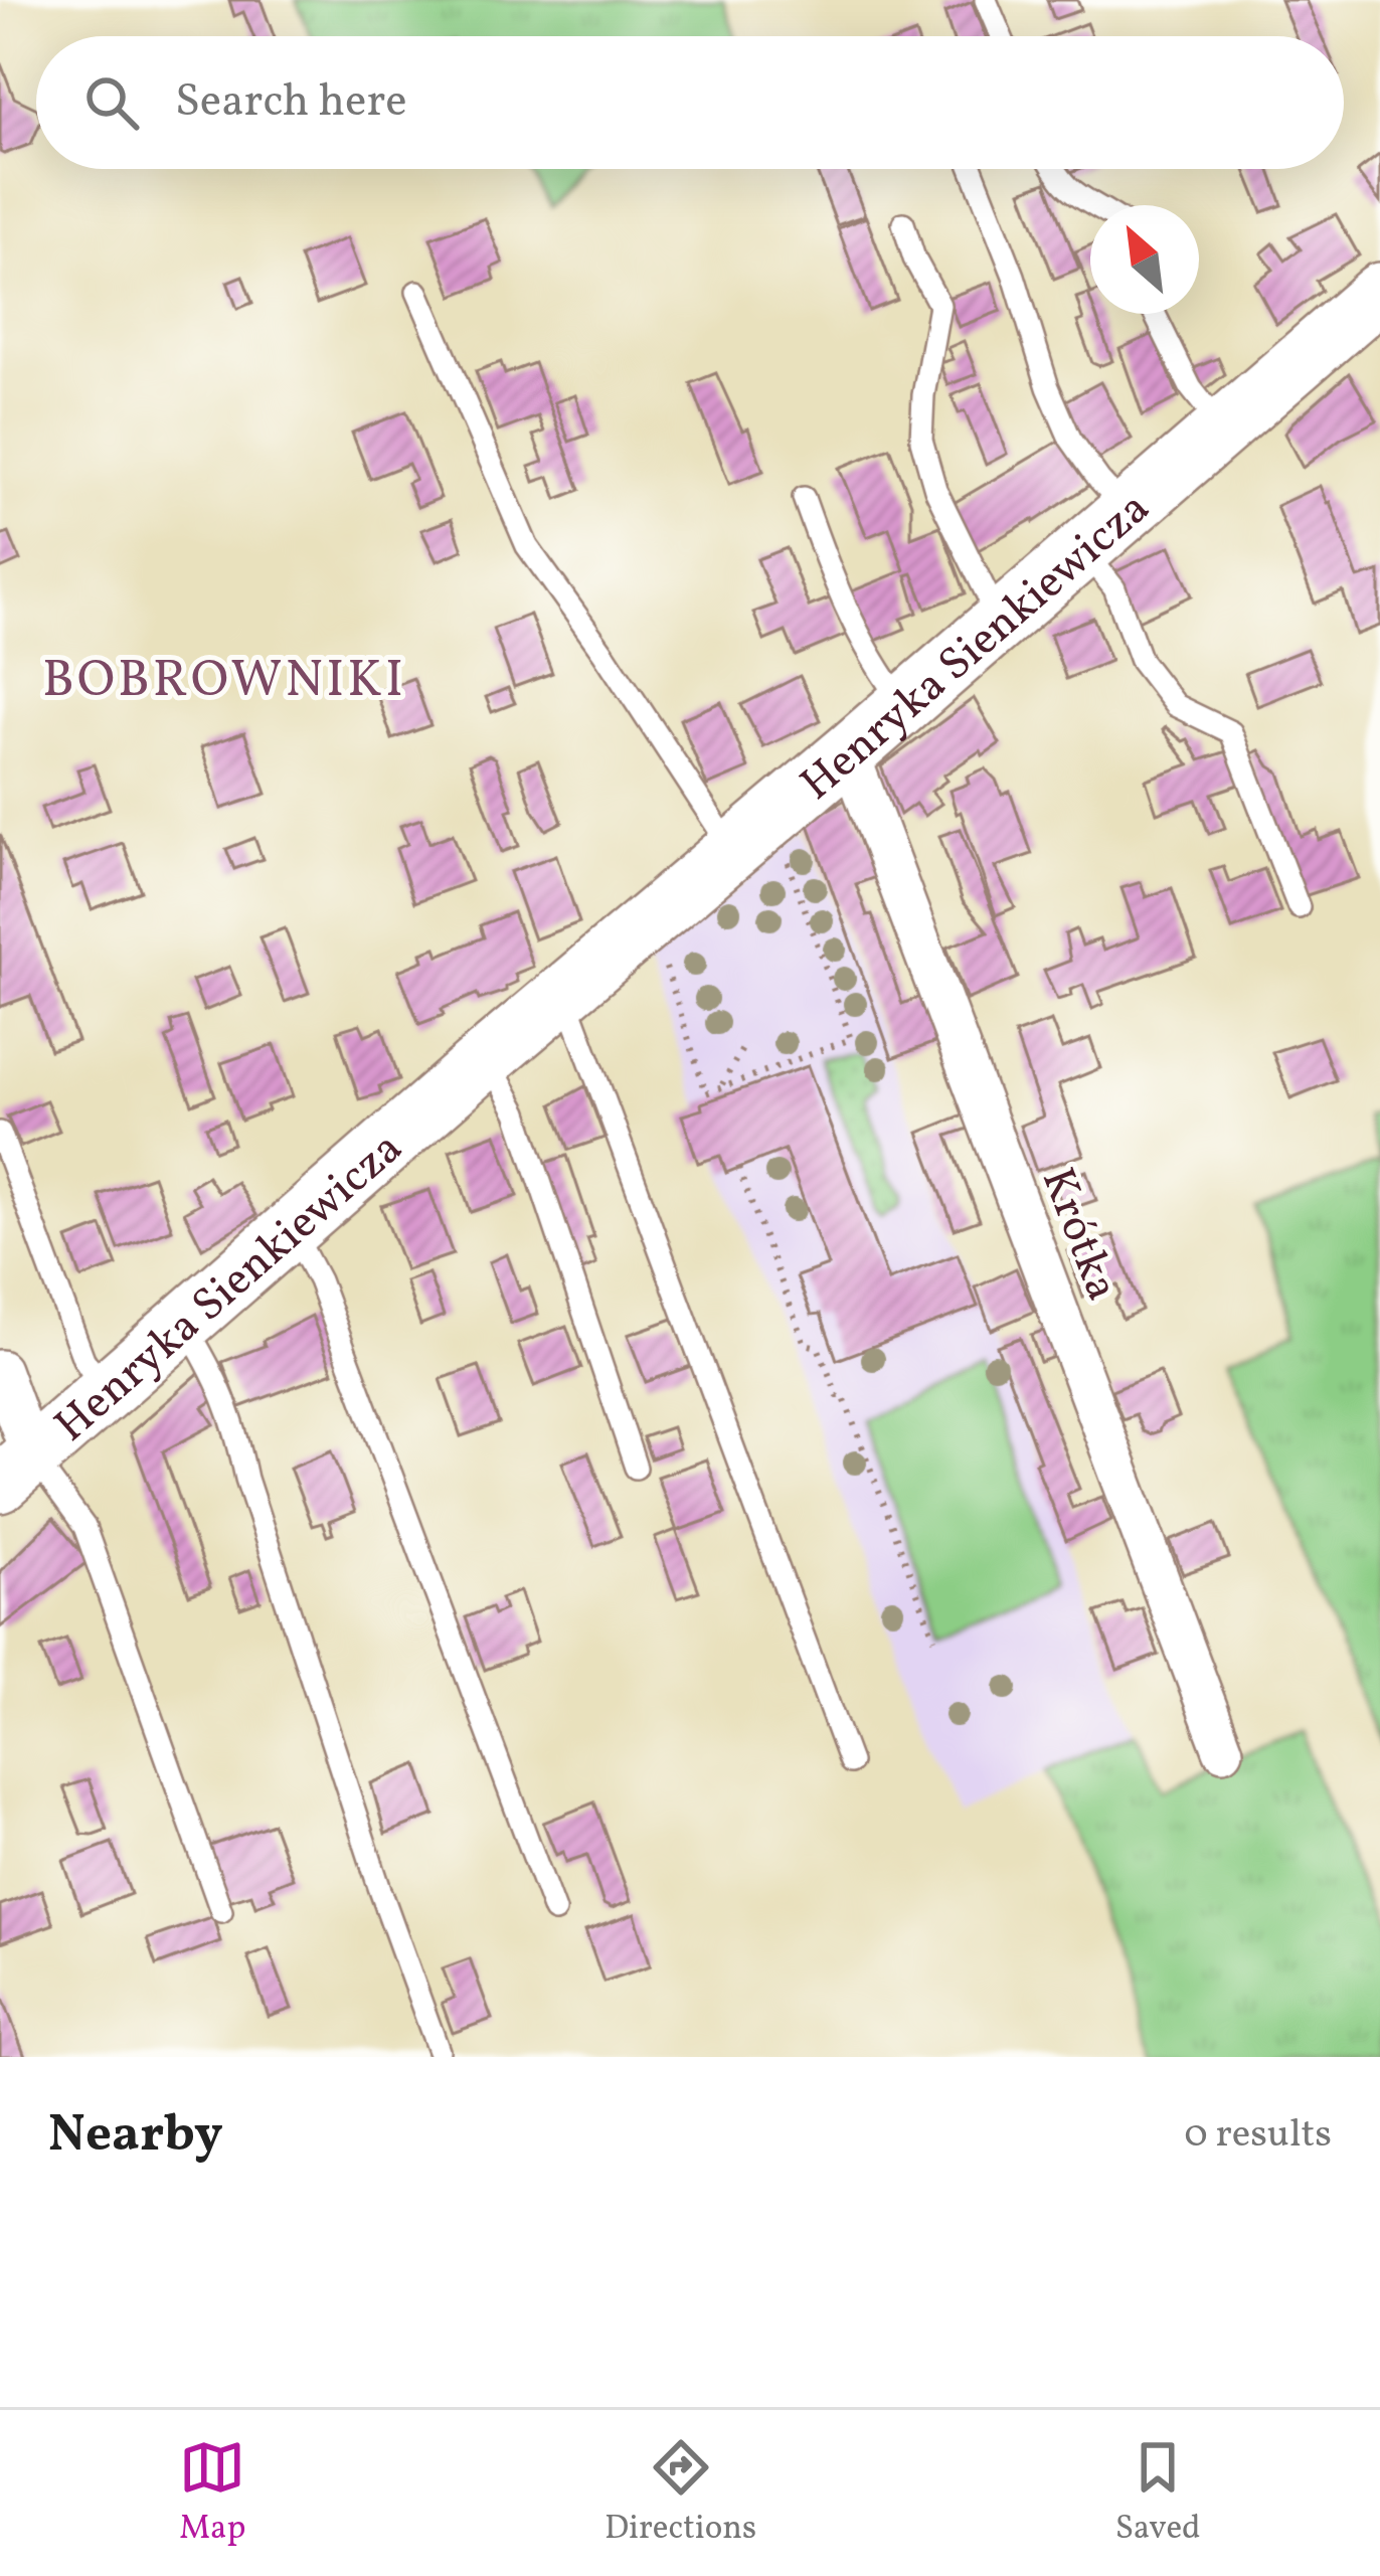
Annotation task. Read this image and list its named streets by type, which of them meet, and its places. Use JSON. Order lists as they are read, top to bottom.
{
  "streets": {
    "street": ["Henryka Sienkiewicza", "Krótka"]
  },
  "crossings": [
    ["Henryka Sienkiewicza", "Krótka"]
  ],
  "districts": ["BOBROWNIKI"],
  "north": "top left",
  "page": {
    "search": "Search here",
    "heading": ["Nearby", "0 results"],
    "nav": ["Map", "Directions", "Saved"]
  }
}
